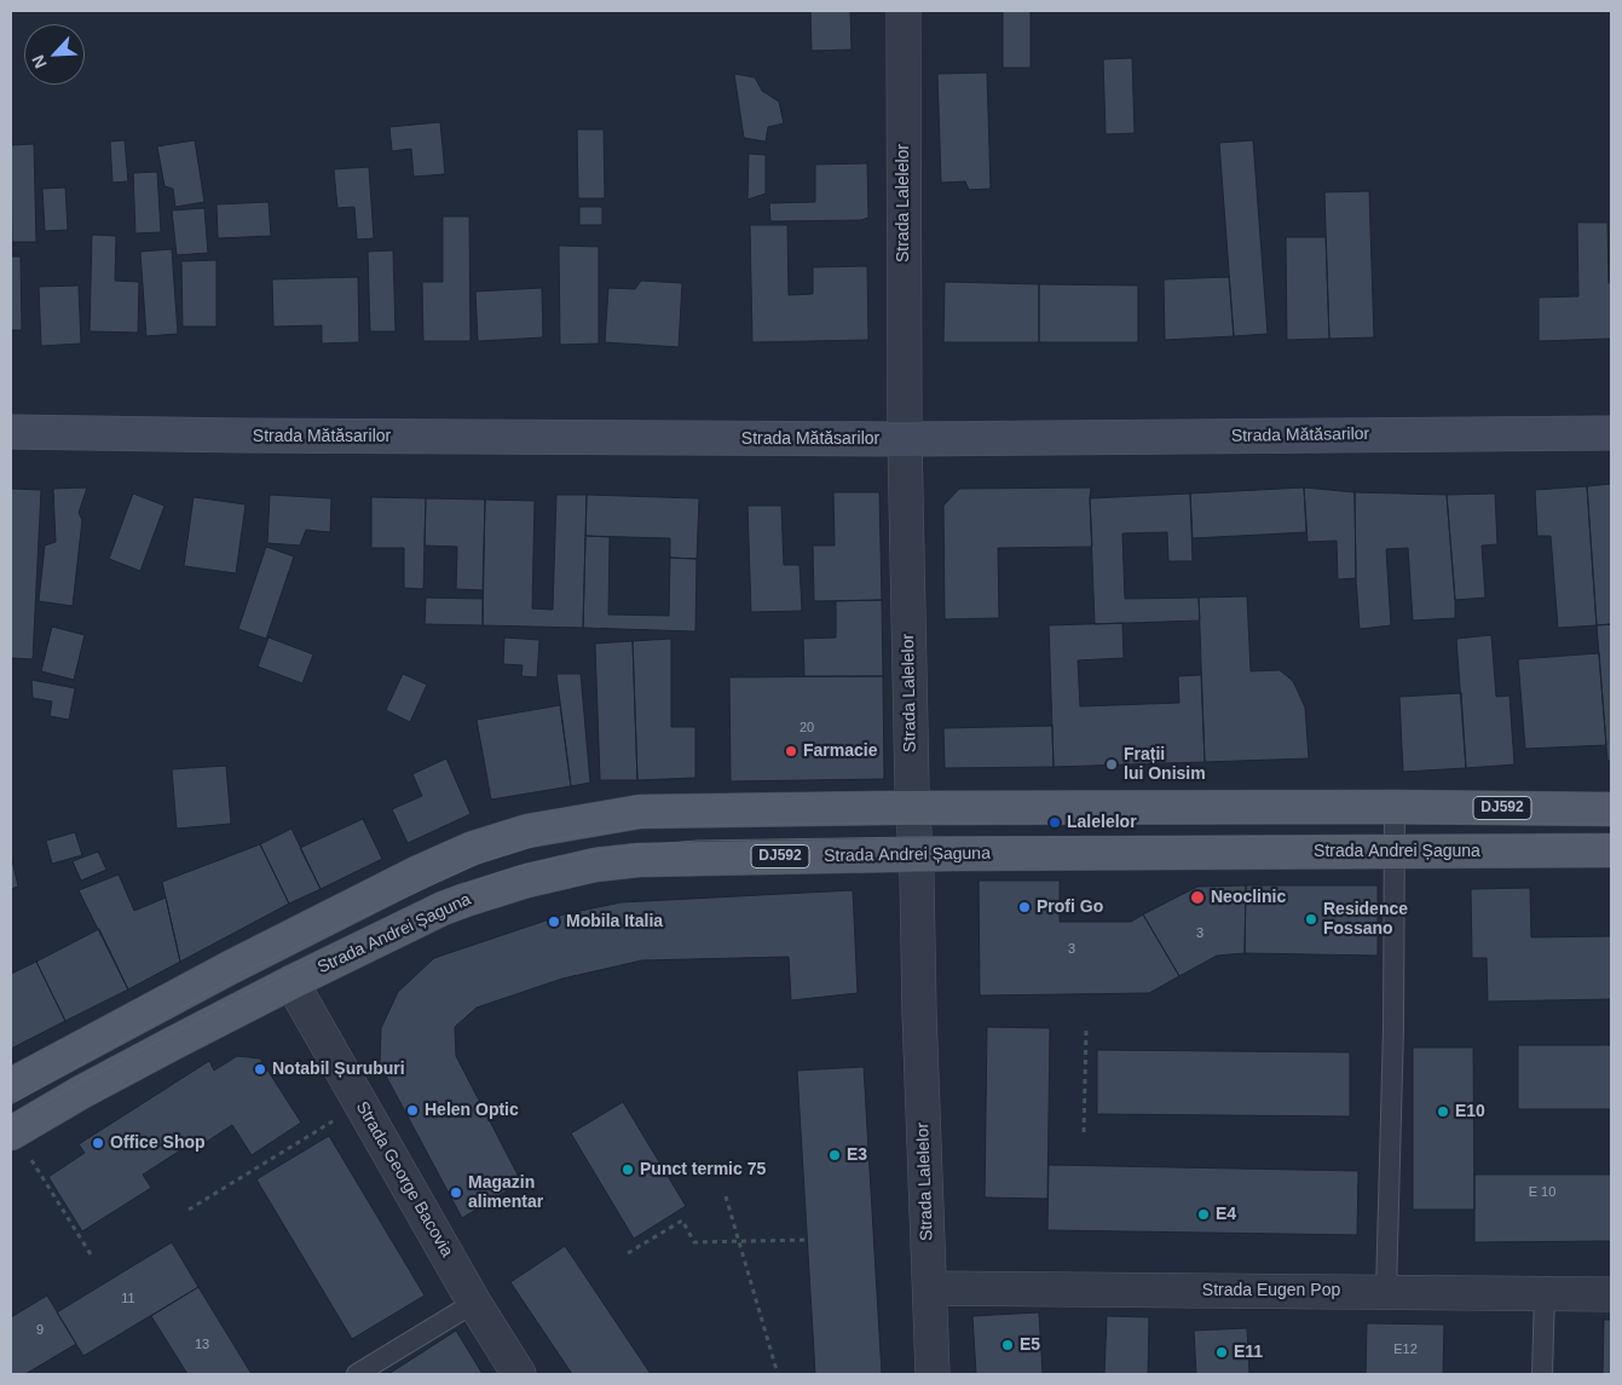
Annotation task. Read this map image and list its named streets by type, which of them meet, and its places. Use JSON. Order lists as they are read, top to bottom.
{
  "streets": {
    "main road": ["DJ592", "Strada Andrei Șaguna"],
    "street": [
      "Strada Lalelelor",
      "Strada Mătăsarilor",
      "Strada George Bacovia",
      "Strada Eugen Pop"
    ]
  },
  "crossings": [
    ["Strada Lalelelor", "Strada Mătăsarilor"],
    ["Strada Lalelelor", "DJ592"],
    ["Strada Lalelelor", "Strada Andrei Șaguna"],
    ["Strada Lalelelor", "Strada Eugen Pop"],
    ["Strada Andrei Șaguna", "Strada George Bacovia"]
  ],
  "places": [
    "Farmacie",
    "Frații lui Onisim",
    "Lalelelor",
    "Neoclinic",
    "Profi Go",
    "Residence Fossano",
    "Mobila Italia",
    "Notabil Șuruburi",
    "Helen Optic",
    "E10",
    "Office Shop",
    "E3",
    "Punct termic 75",
    "Magazin alimentar",
    "E4",
    "E5",
    "E11"
  ],
  "house_numbers": [
    "20",
    "3",
    "3",
    "E 10",
    "11",
    "9",
    "13",
    "E12"
  ],
  "north": "bottom left"
}
